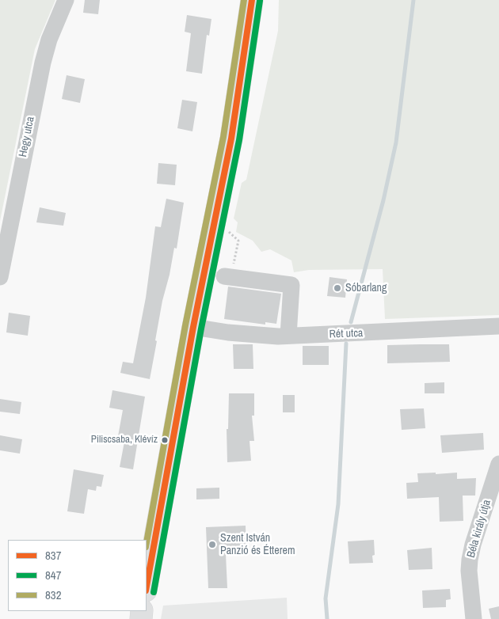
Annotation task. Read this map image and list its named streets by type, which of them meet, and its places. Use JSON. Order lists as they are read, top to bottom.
{
  "streets": {
    "street": ["Hegy utca", "Rét utca", "Béla király útja"]
  },
  "places": ["Sóbarlang", "Piliscsaba, Klévíz", "Szent István Panzió és Étterem"],
  "lines": ["transit line 837", "transit line 832", "transit line 847"],
  "legend": ["837", "847", "832"]
}
